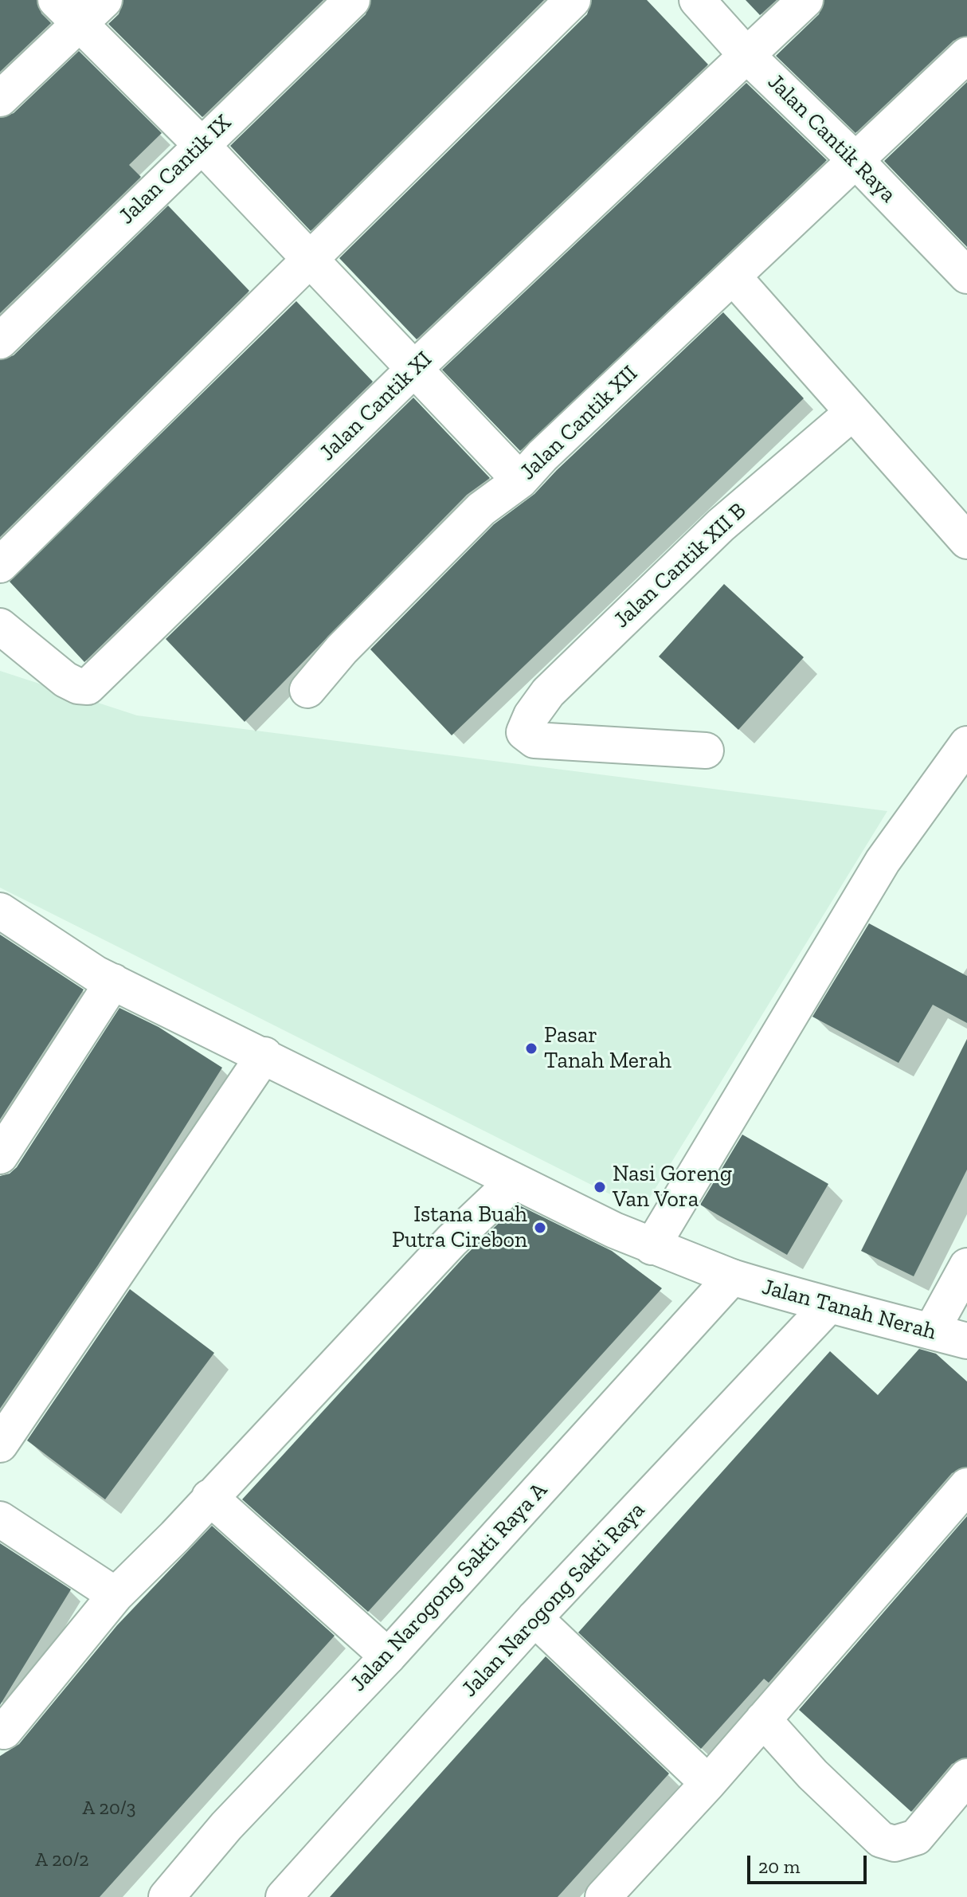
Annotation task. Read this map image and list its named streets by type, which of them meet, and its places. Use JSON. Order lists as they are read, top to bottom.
{
  "streets": {
    "street": [
      "Jalan Cantik Raya",
      "Jalan Cantik IX",
      "Jalan Cantik XI",
      "Jalan Cantik XII",
      "Jalan Cantik XII B",
      "Jalan Tanah Nerah",
      "Jalan Narogong Sakti Raya A",
      "Jalan Narogong Sakti Raya"
    ]
  },
  "crossings": [
    ["Jalan Cantik Raya", "Jalan Cantik XI"],
    ["Jalan Cantik Raya", "Jalan Cantik XII"],
    ["Jalan Tanah Nerah", "Jalan Narogong Sakti Raya A"],
    ["Jalan Tanah Nerah", "Jalan Narogong Sakti Raya"]
  ],
  "places": ["Pasar Tanah Merah", "Nasi Goreng Van Vora", "Istana Buah Putra Cirebon"],
  "house_numbers": ["A 20/3", "A 20/2"],
  "scale_bar": "20 m"
}
